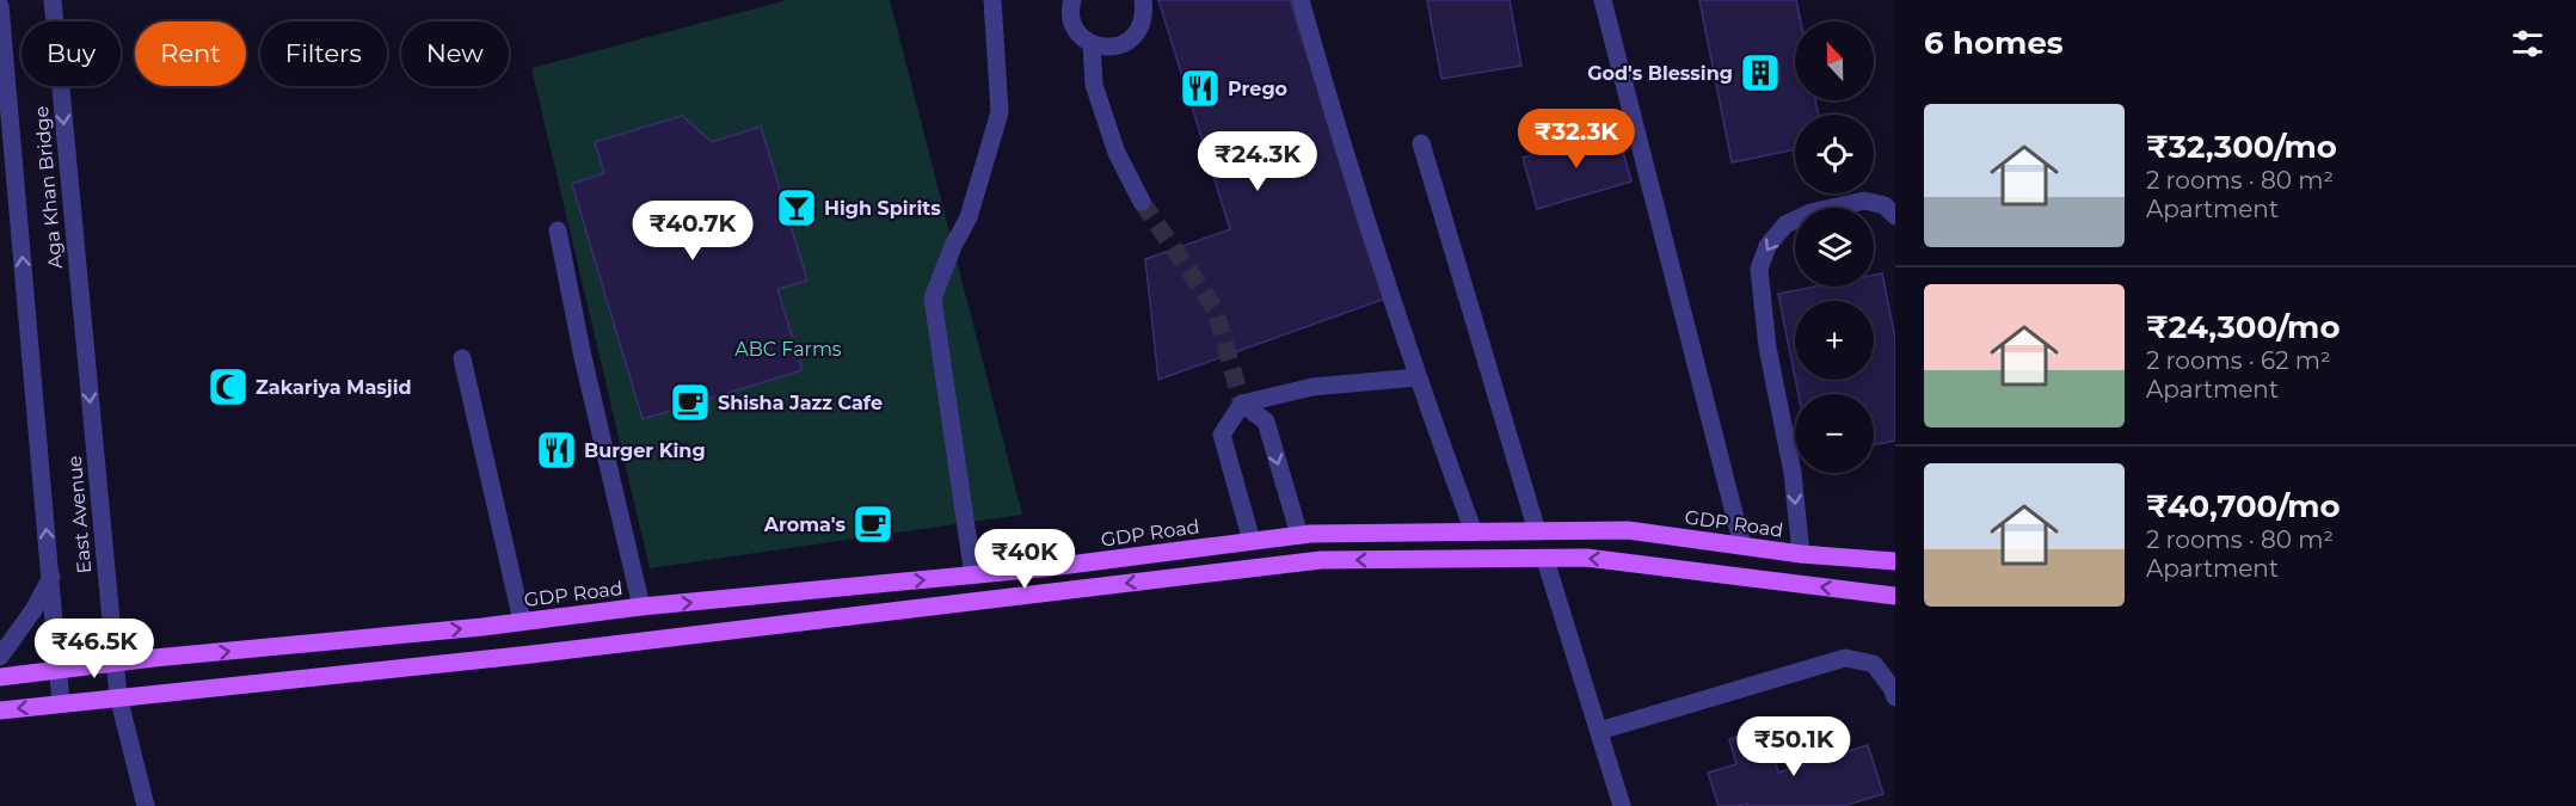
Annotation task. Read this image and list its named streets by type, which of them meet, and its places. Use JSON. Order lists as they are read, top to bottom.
{
  "streets": {
    "main road": ["GDP Road"],
    "street": ["Aga Khan Bridge", "East Avenue"]
  },
  "crossings": [
    ["Aga Khan Bridge", "East Avenue"],
    ["East Avenue", "GDP Road"]
  ],
  "parks": ["ABC Farms"],
  "places": {
    "building": ["God's Blessing"],
    "restaurant": ["Prego", "Burger King"],
    "bar": ["High Spirits"],
    "mosque": ["Zakariya Masjid"],
    "cafe": ["Shisha Jazz Cafe", "Aroma's"]
  },
  "north": "top",
  "page": {
    "heading": "6 homes",
    "map_buttons": ["+", "−"],
    "chip": [
      "Buy",
      "Rent",
      "Filters",
      "New"
    ],
    "list": [
      {
        "name": "₹32,300/mo",
        "note": "2 rooms · 80 m² · Apartment"
      },
      {
        "name": "₹24,300/mo",
        "note": "2 rooms · 62 m² · Apartment"
      },
      {
        "name": "₹40,700/mo",
        "note": "2 rooms · 80 m² · Apartment"
      }
    ],
    "price": [
      "₹32.3K",
      "₹24.3K",
      "₹40.7K",
      "₹40K",
      "₹46.5K",
      "₹50.1K"
    ]
  }
}
